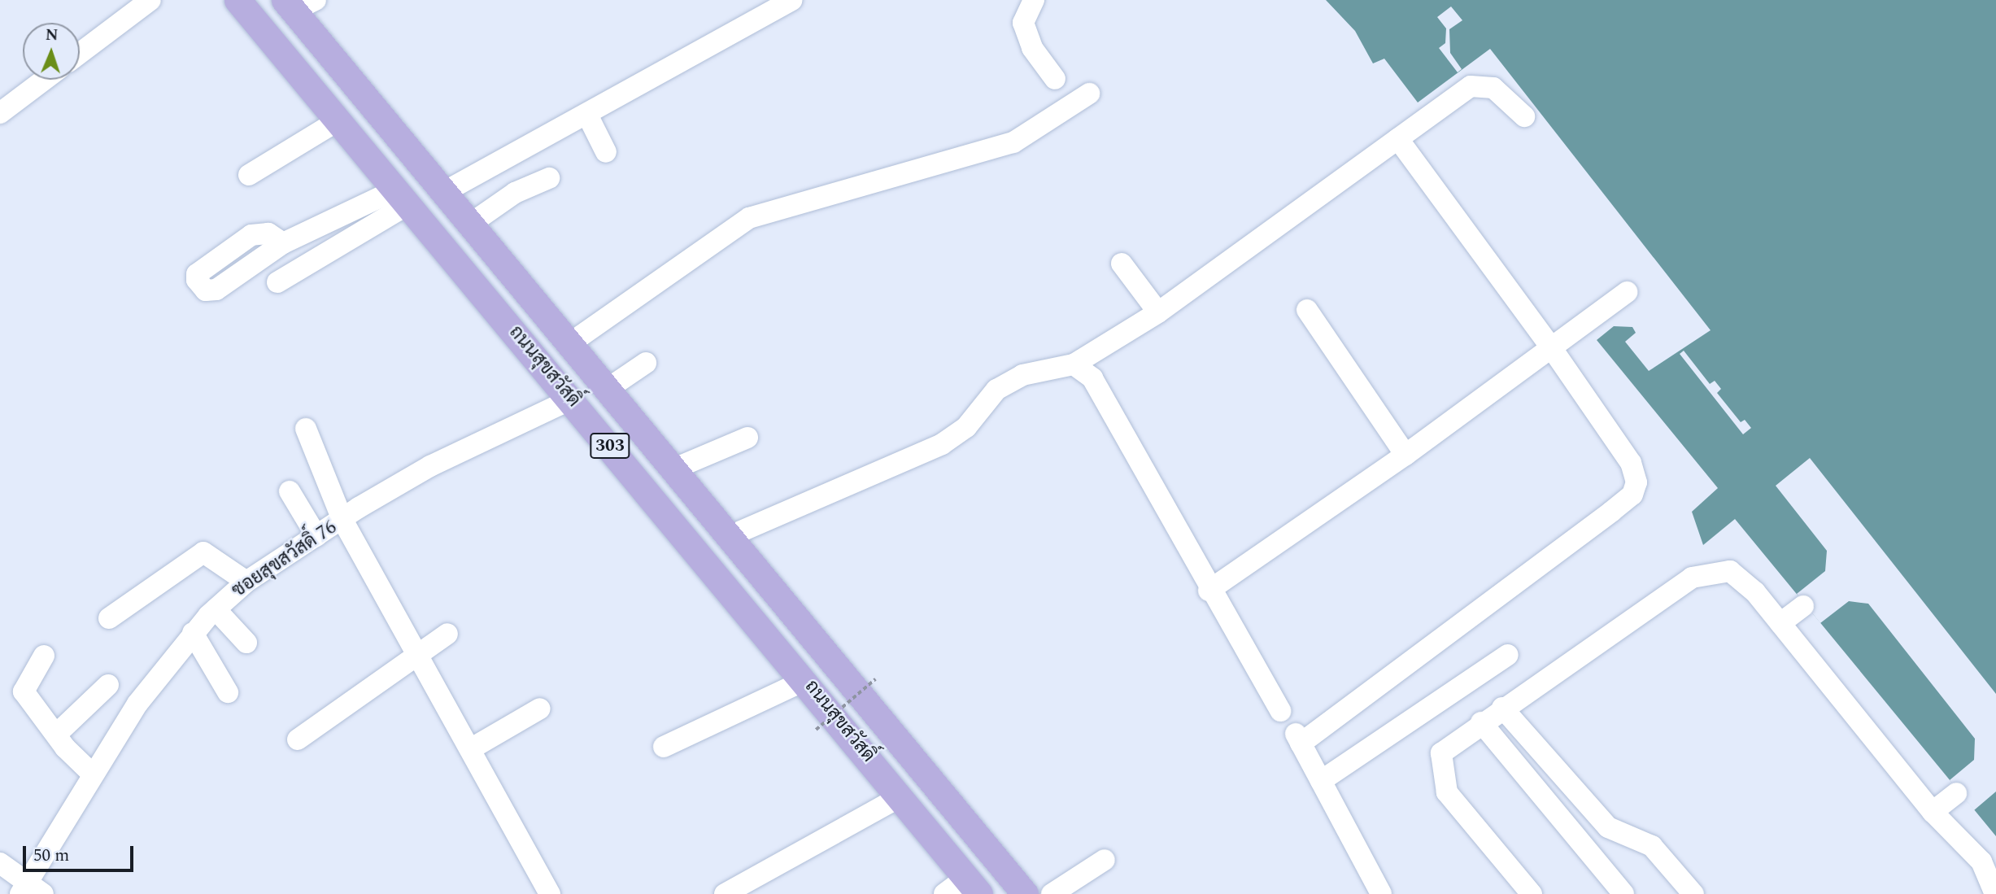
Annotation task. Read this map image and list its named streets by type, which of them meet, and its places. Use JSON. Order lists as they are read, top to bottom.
{
  "streets": {
    "main road": ["ถนนสุขสวัสดิ์", "303"],
    "street": ["ซอยสุขสวัสดิ์ 76"]
  },
  "crossings": [
    ["ถนนสุขสวัสดิ์", "ซอยสุขสวัสดิ์ 76"]
  ],
  "scale_bar": "50 m",
  "north": "top"
}
